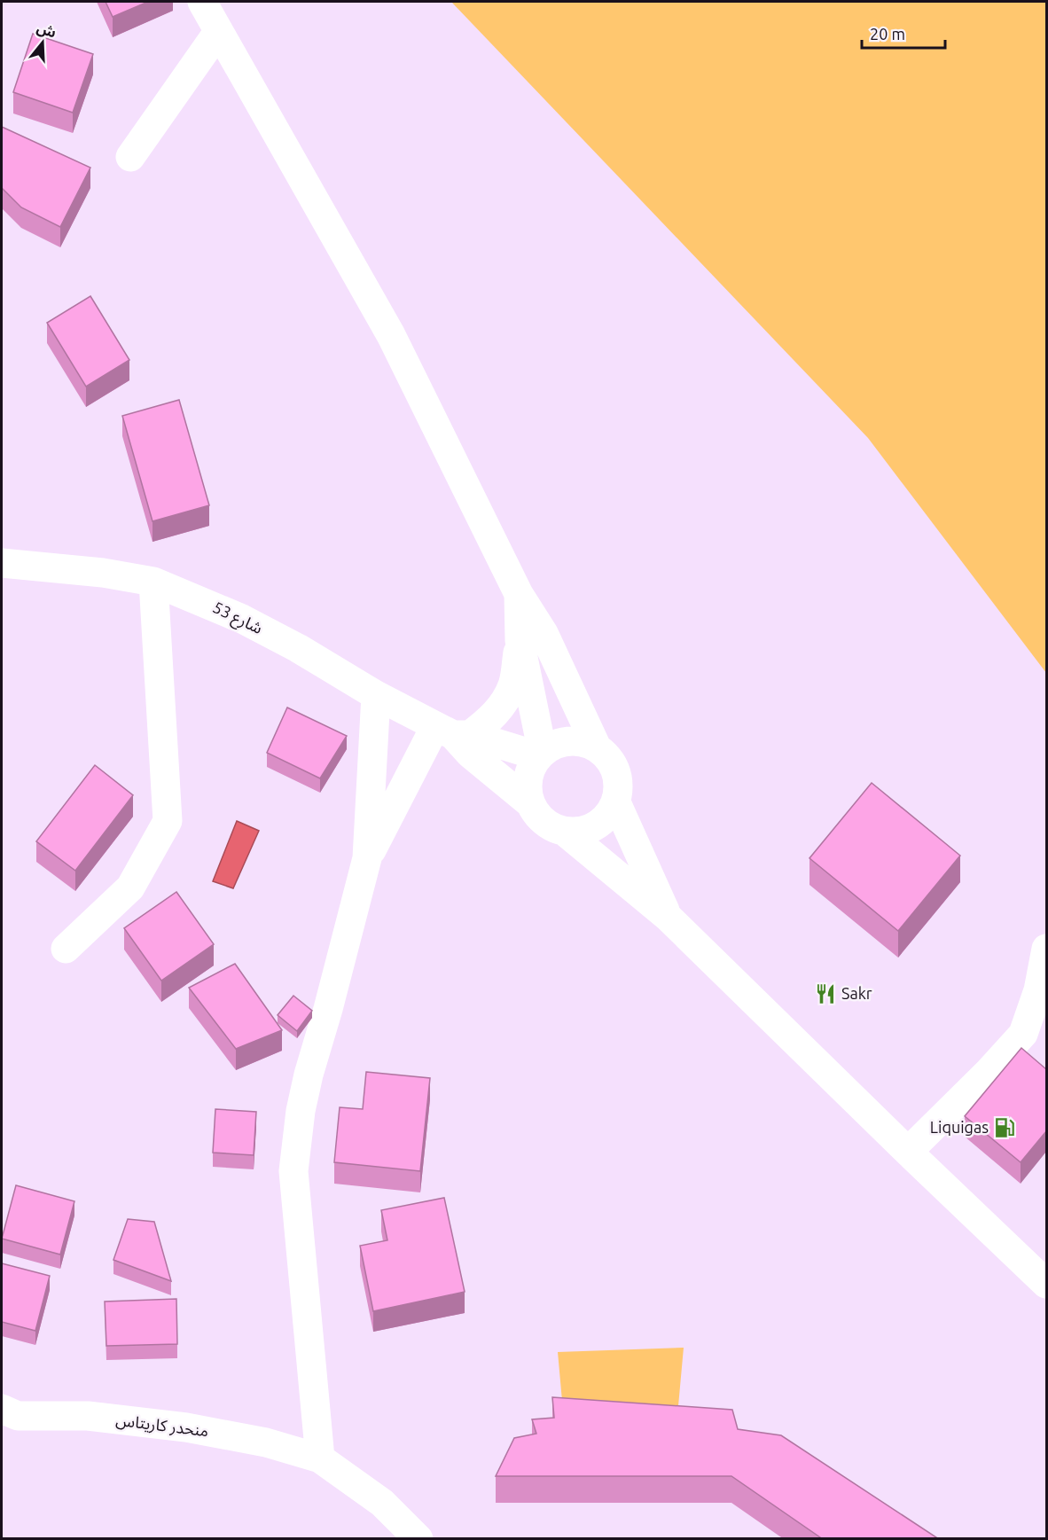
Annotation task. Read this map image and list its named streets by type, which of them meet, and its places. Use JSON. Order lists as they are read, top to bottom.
{
  "streets": {
    "street": ["شارع 53", "منحدر كاريتاس"]
  },
  "places": {
    "restaurant": ["Sakr"],
    "fuel station": ["Liquigas"]
  },
  "scale_bar": "20 m",
  "north": "top"
}
